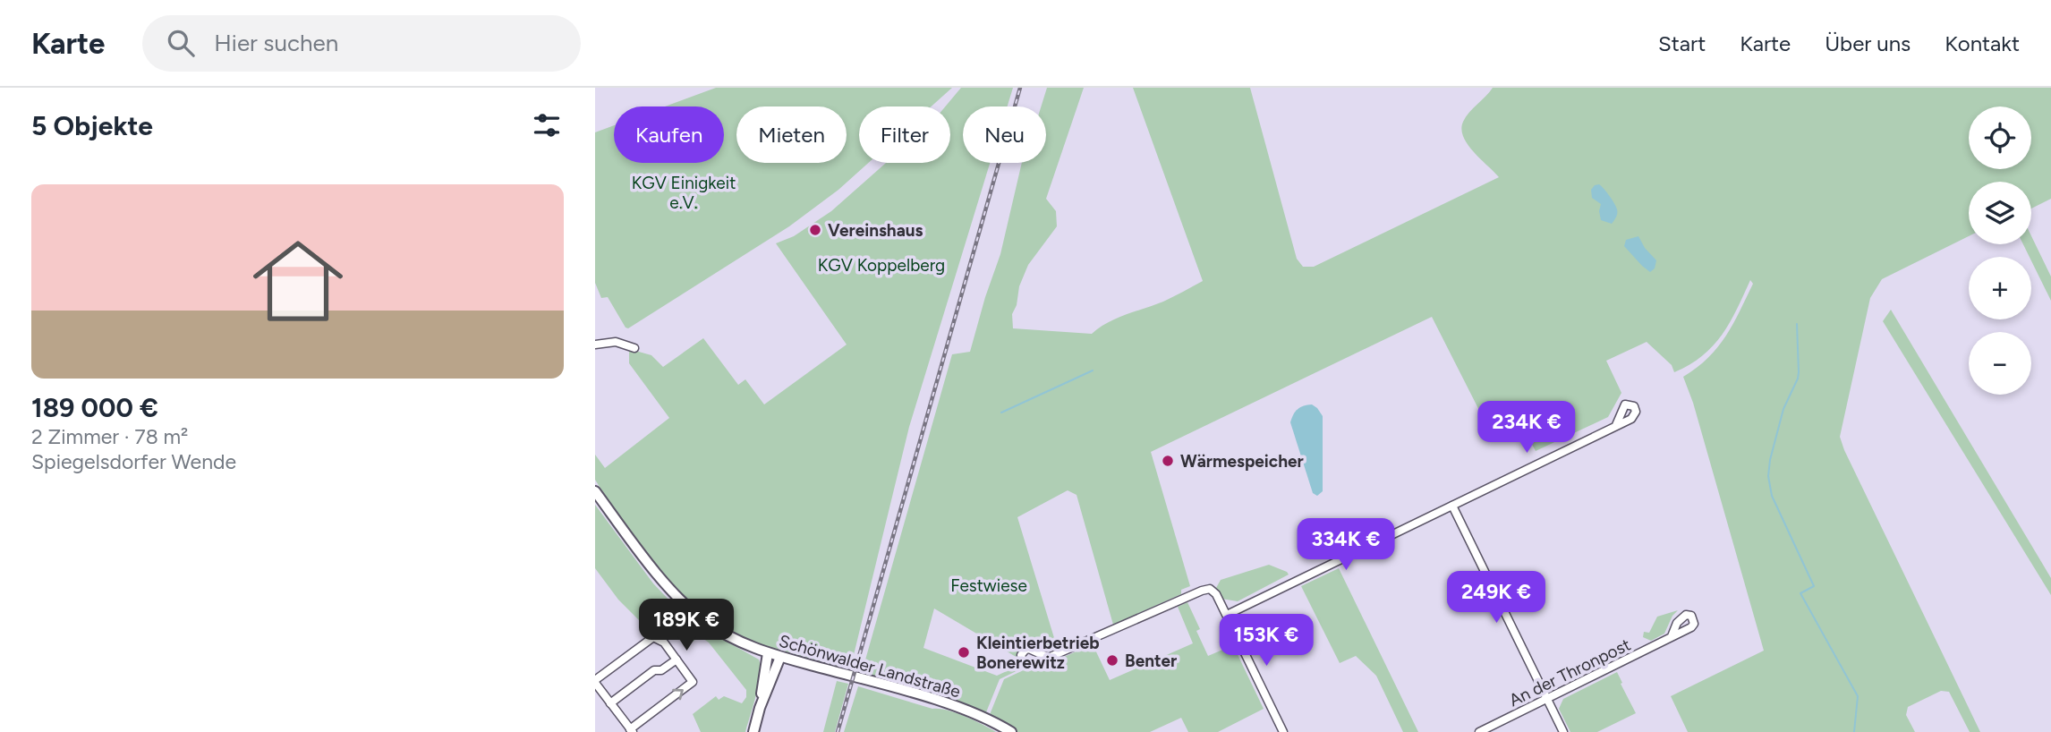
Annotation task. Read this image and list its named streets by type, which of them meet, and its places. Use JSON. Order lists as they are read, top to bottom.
{
  "streets": {
    "main road": ["Schönwalder Landstraße"],
    "street": ["An der Thronpost"]
  },
  "parks": ["KGV Einigkeit e.V.", "KGV Koppelberg", "Festwiese"],
  "places": [
    "Vereinshaus",
    "Wärmespeicher",
    "Kleintierbetrieb Bonerewitz",
    "Benter"
  ],
  "page": {
    "header": "Karte",
    "search": "Hier suchen",
    "nav": [
      "Start",
      "Karte",
      "Über uns",
      "Kontakt"
    ],
    "heading": "5 Objekte",
    "map_buttons": ["+", "−"],
    "chip": [
      "Kaufen",
      "Mieten",
      "Filter",
      "Neu"
    ],
    "list": [
      {
        "name": "189 000 €",
        "note": "2 Zimmer · 78 m² · Spiegelsdorfer Wende"
      }
    ],
    "price": [
      "234K €",
      "334K €",
      "249K €",
      "189K €",
      "153K €"
    ]
  }
}
